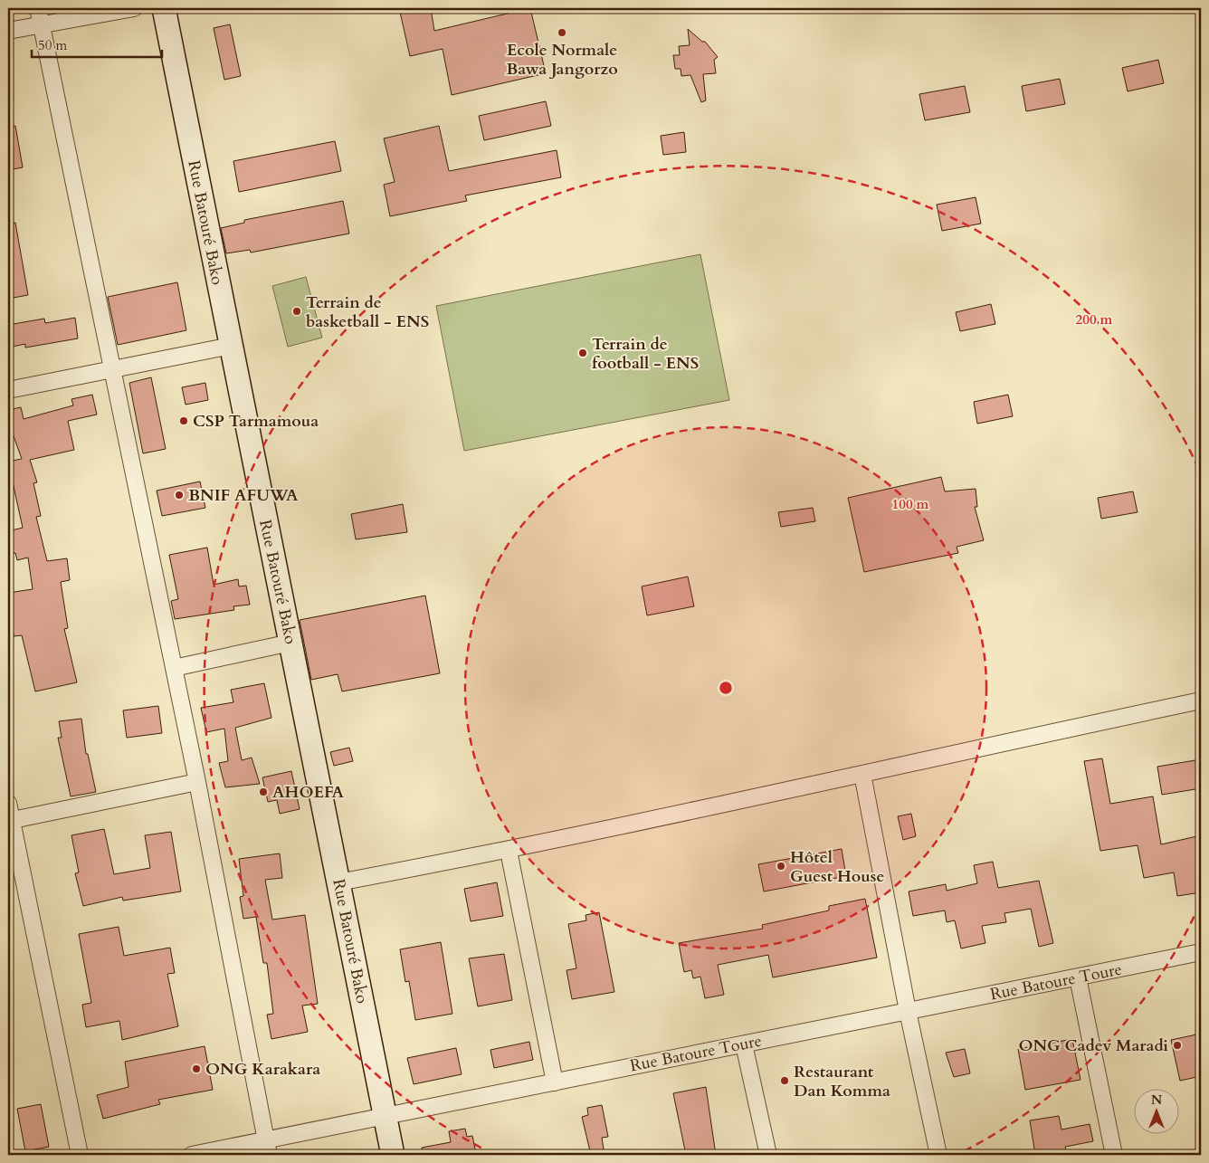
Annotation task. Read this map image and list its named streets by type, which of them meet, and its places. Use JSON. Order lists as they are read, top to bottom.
{
  "streets": {
    "main road": ["Rue Batouré Bako"],
    "street": ["Rue Batoure Toure"]
  },
  "crossings": [
    ["Rue Batouré Bako", "Rue Batoure Toure"]
  ],
  "places": [
    "Ecole Normale Bawa Jangorzo",
    "Terrain de basketball - ENS",
    "Terrain de football - ENS",
    "CSP Tarmamoua",
    "BNIF AFUWA",
    "AHOEFA",
    "Hôtel Guest House",
    "ONG Cadev Maradi",
    "ONG Karakara",
    "Restaurant Dan Komma"
  ],
  "scale_bar": "50 m",
  "north": "top",
  "rings": ["200 m", "100 m"]
}
